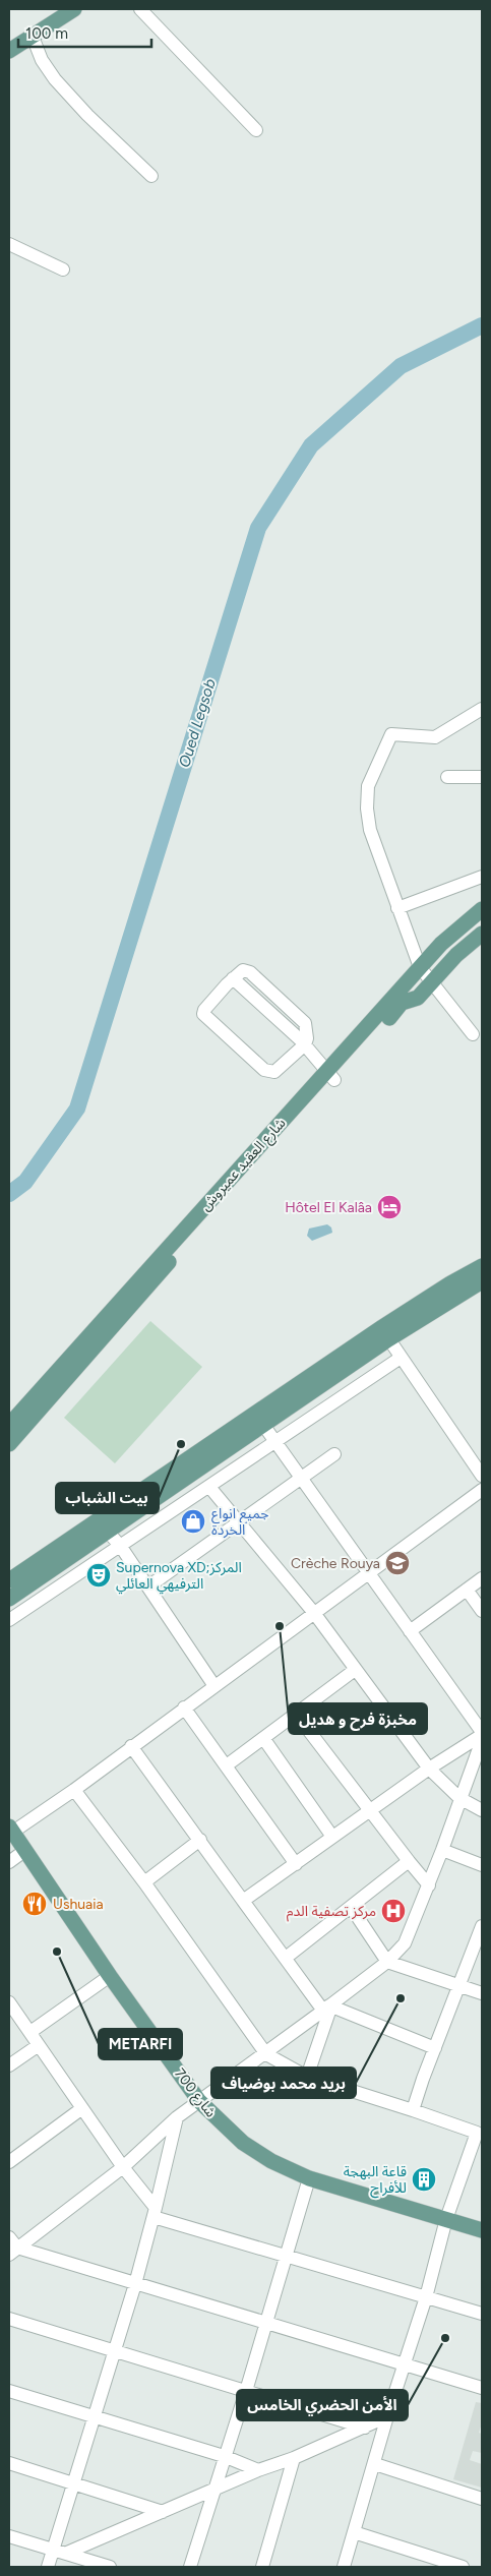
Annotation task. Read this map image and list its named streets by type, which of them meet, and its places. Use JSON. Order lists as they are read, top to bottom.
{
  "streets": {
    "main road": ["شارع العقيد عميروش", "شارع 700"]
  },
  "water": ["Oued Legsob"],
  "places": {
    "hotel": ["Hôtel El Kalâa"],
    "other": [
      "بيت الشباب",
      "مخبزة فرح و هديل",
      "METARFI",
      "بريد محمد بوضياف",
      "الأمن الحضري الخامس"
    ],
    "shop": ["جميع انواع الخردة"],
    "school or university": ["Crèche Rouya"],
    "theatre": ["Supernova XD;المركز الترفيهي العائلي"],
    "restaurant": ["Ushuaia"],
    "hospital": ["مركز تصفية الدم"],
    "building": ["قاعة البهجة للأفراح"]
  },
  "scale_bar": "100 m"
}
